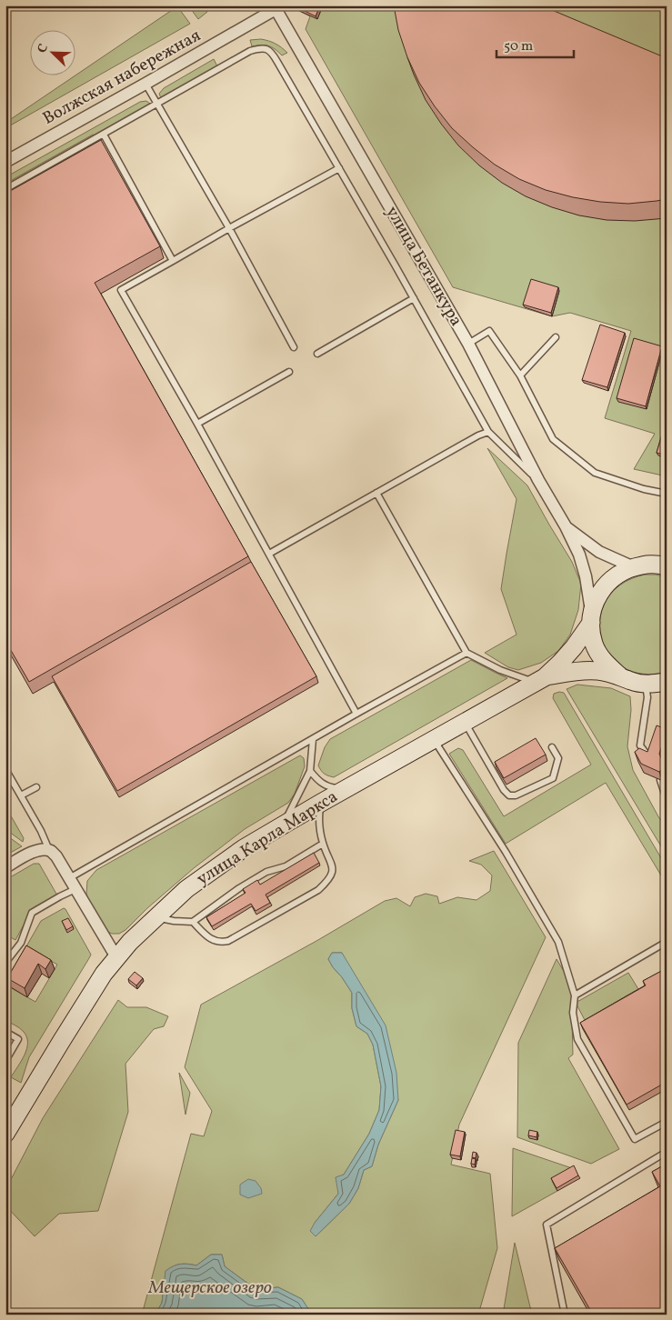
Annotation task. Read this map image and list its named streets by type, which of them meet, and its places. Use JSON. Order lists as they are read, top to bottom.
{
  "streets": {
    "main road": ["улица Карла Маркса"],
    "street": ["Волжская набережная", "улица Бетанкура"]
  },
  "crossings": [
    ["Волжская набережная", "улица Бетанкура"]
  ],
  "water": ["Мещерское озеро"],
  "scale_bar": "50 m",
  "north": "top left"
}
